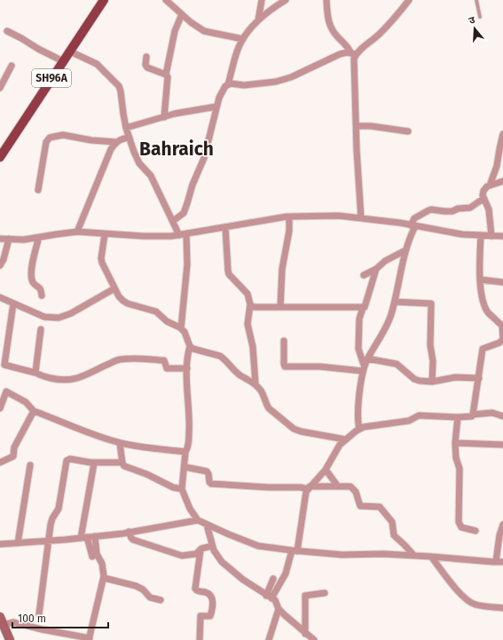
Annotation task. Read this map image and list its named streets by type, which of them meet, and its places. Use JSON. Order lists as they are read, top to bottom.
{
  "streets": {
    "main road": ["SH96A"]
  },
  "districts": ["Bahraich"],
  "scale_bar": "100 m",
  "north": "top"
}
